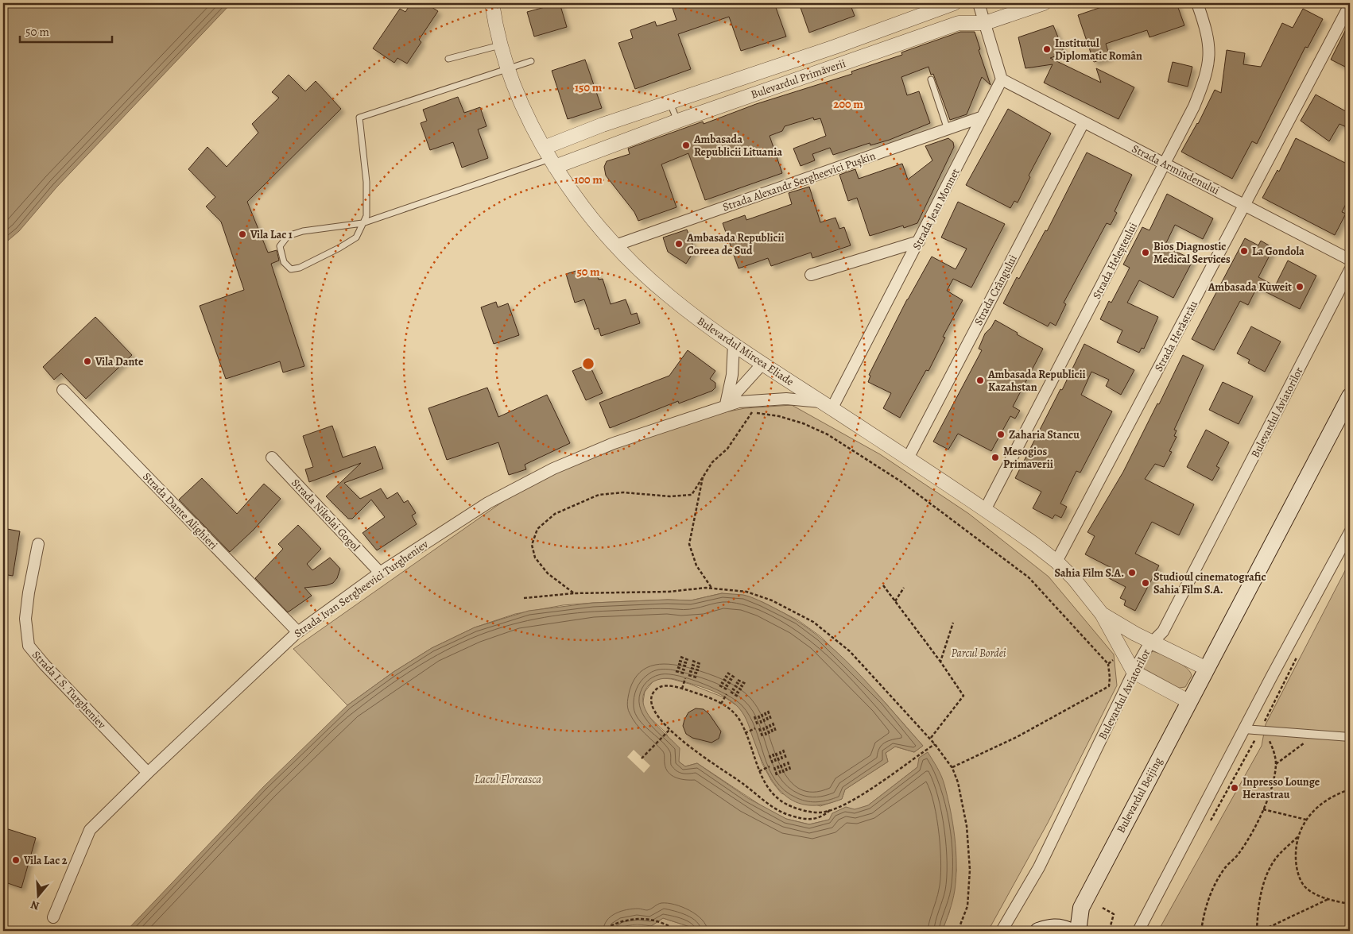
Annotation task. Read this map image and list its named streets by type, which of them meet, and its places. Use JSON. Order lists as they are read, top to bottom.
{
  "streets": {
    "main road": ["Bulevardul Beijing"],
    "street": [
      "Bulevardul Primăverii",
      "Strada Armindenului",
      "Strada Alexandr Sergheevici Pușkin",
      "Strada Jean Monnet",
      "Strada Heleșteului",
      "Strada Crângului",
      "Strada Herăstrău",
      "Bulevardul Mircea Eliade",
      "Bulevardul Aviatorilor",
      "Strada Dante Alighieri",
      "Strada Nikolai Gogol",
      "Strada Ivan Sergheevici Turgheniev",
      "Strada I.S. Turgheniev"
    ]
  },
  "crossings": [
    ["Bulevardul Primăverii", "Bulevardul Mircea Eliade"],
    ["Strada Armindenului", "Strada Jean Monnet"],
    ["Strada Armindenului", "Strada Heleșteului"],
    ["Strada Armindenului", "Strada Crângului"],
    ["Strada Armindenului", "Strada Herăstrău"],
    ["Strada Alexandr Sergheevici Pușkin", "Strada Jean Monnet"],
    ["Strada Alexandr Sergheevici Pușkin", "Bulevardul Mircea Eliade"],
    ["Strada Jean Monnet", "Bulevardul Mircea Eliade"],
    ["Strada Jean Monnet", "Strada Ivan Sergheevici Turgheniev"],
    ["Strada Heleșteului", "Bulevardul Mircea Eliade"],
    ["Strada Crângului", "Bulevardul Mircea Eliade"],
    ["Strada Herăstrău", "Bulevardul Mircea Eliade"],
    ["Bulevardul Mircea Eliade", "Bulevardul Aviatorilor"],
    ["Bulevardul Mircea Eliade", "Strada Ivan Sergheevici Turgheniev"],
    ["Bulevardul Mircea Eliade", "Bulevardul Beijing"],
    ["Strada Dante Alighieri", "Strada Ivan Sergheevici Turgheniev"],
    ["Strada Nikolai Gogol", "Strada Ivan Sergheevici Turgheniev"],
    ["Strada Ivan Sergheevici Turgheniev", "Strada I.S. Turgheniev"]
  ],
  "water": ["Lacul Floreasca"],
  "parks": ["Parcul Bordei"],
  "places": [
    "Institutul Diplomatic Român",
    "Ambasada Republicii Lituania",
    "Vila Lac 1",
    "Ambasada Republicii Coreea de Sud",
    "La Gondola",
    "Bios Diagnostic Medical Services",
    "Ambasada Kuweit",
    "Vila Dante",
    "Ambasada Republicii Kazahstan",
    "Zaharia Stancu",
    "Mesogios Primaverii",
    "Sahia Film S.A.",
    "Studioul cinematografic Sahia Film S.A.",
    "Inpresso Lounge Herastrau",
    "Vila Lac 2"
  ],
  "scale_bar": "50 m",
  "north": "bottom",
  "rings": [
    "150 m",
    "200 m",
    "100 m",
    "50 m"
  ]
}
